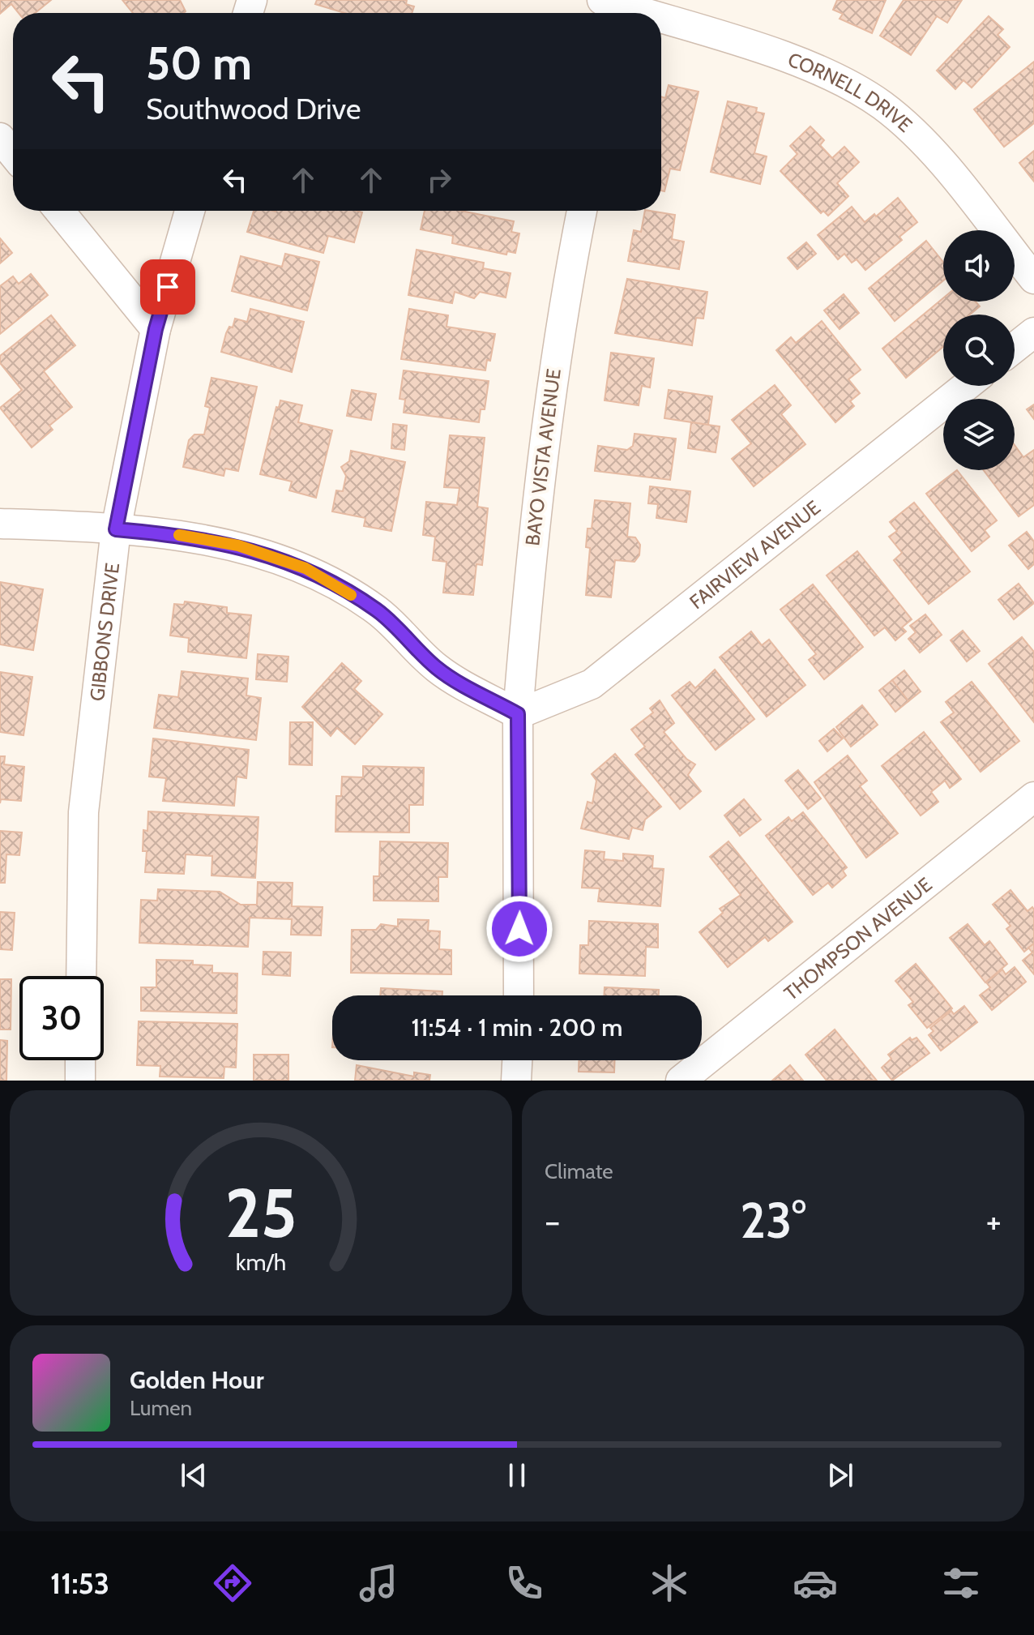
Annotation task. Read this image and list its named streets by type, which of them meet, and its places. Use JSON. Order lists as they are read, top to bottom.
{
  "streets": {
    "street": [
      "CORNELL DRIVE",
      "BAYO VISTA AVENUE",
      "FAIRVIEW AVENUE",
      "GIBBONS DRIVE",
      "THOMPSON AVENUE"
    ]
  },
  "crossings": [
    ["BAYO VISTA AVENUE", "FAIRVIEW AVENUE"]
  ],
  "page": {
    "turn": ["50 m", "Southwood Drive"],
    "limit": "30",
    "trip": "11:54 · 1 min · 200 m",
    "tile": "Climate",
    "heat": ["−", "23°", "+"],
    "song": ["Golden Hour", "Lumen"],
    "tabs": "11:53",
    "gauge": ["25", "km/h"]
  }
}
